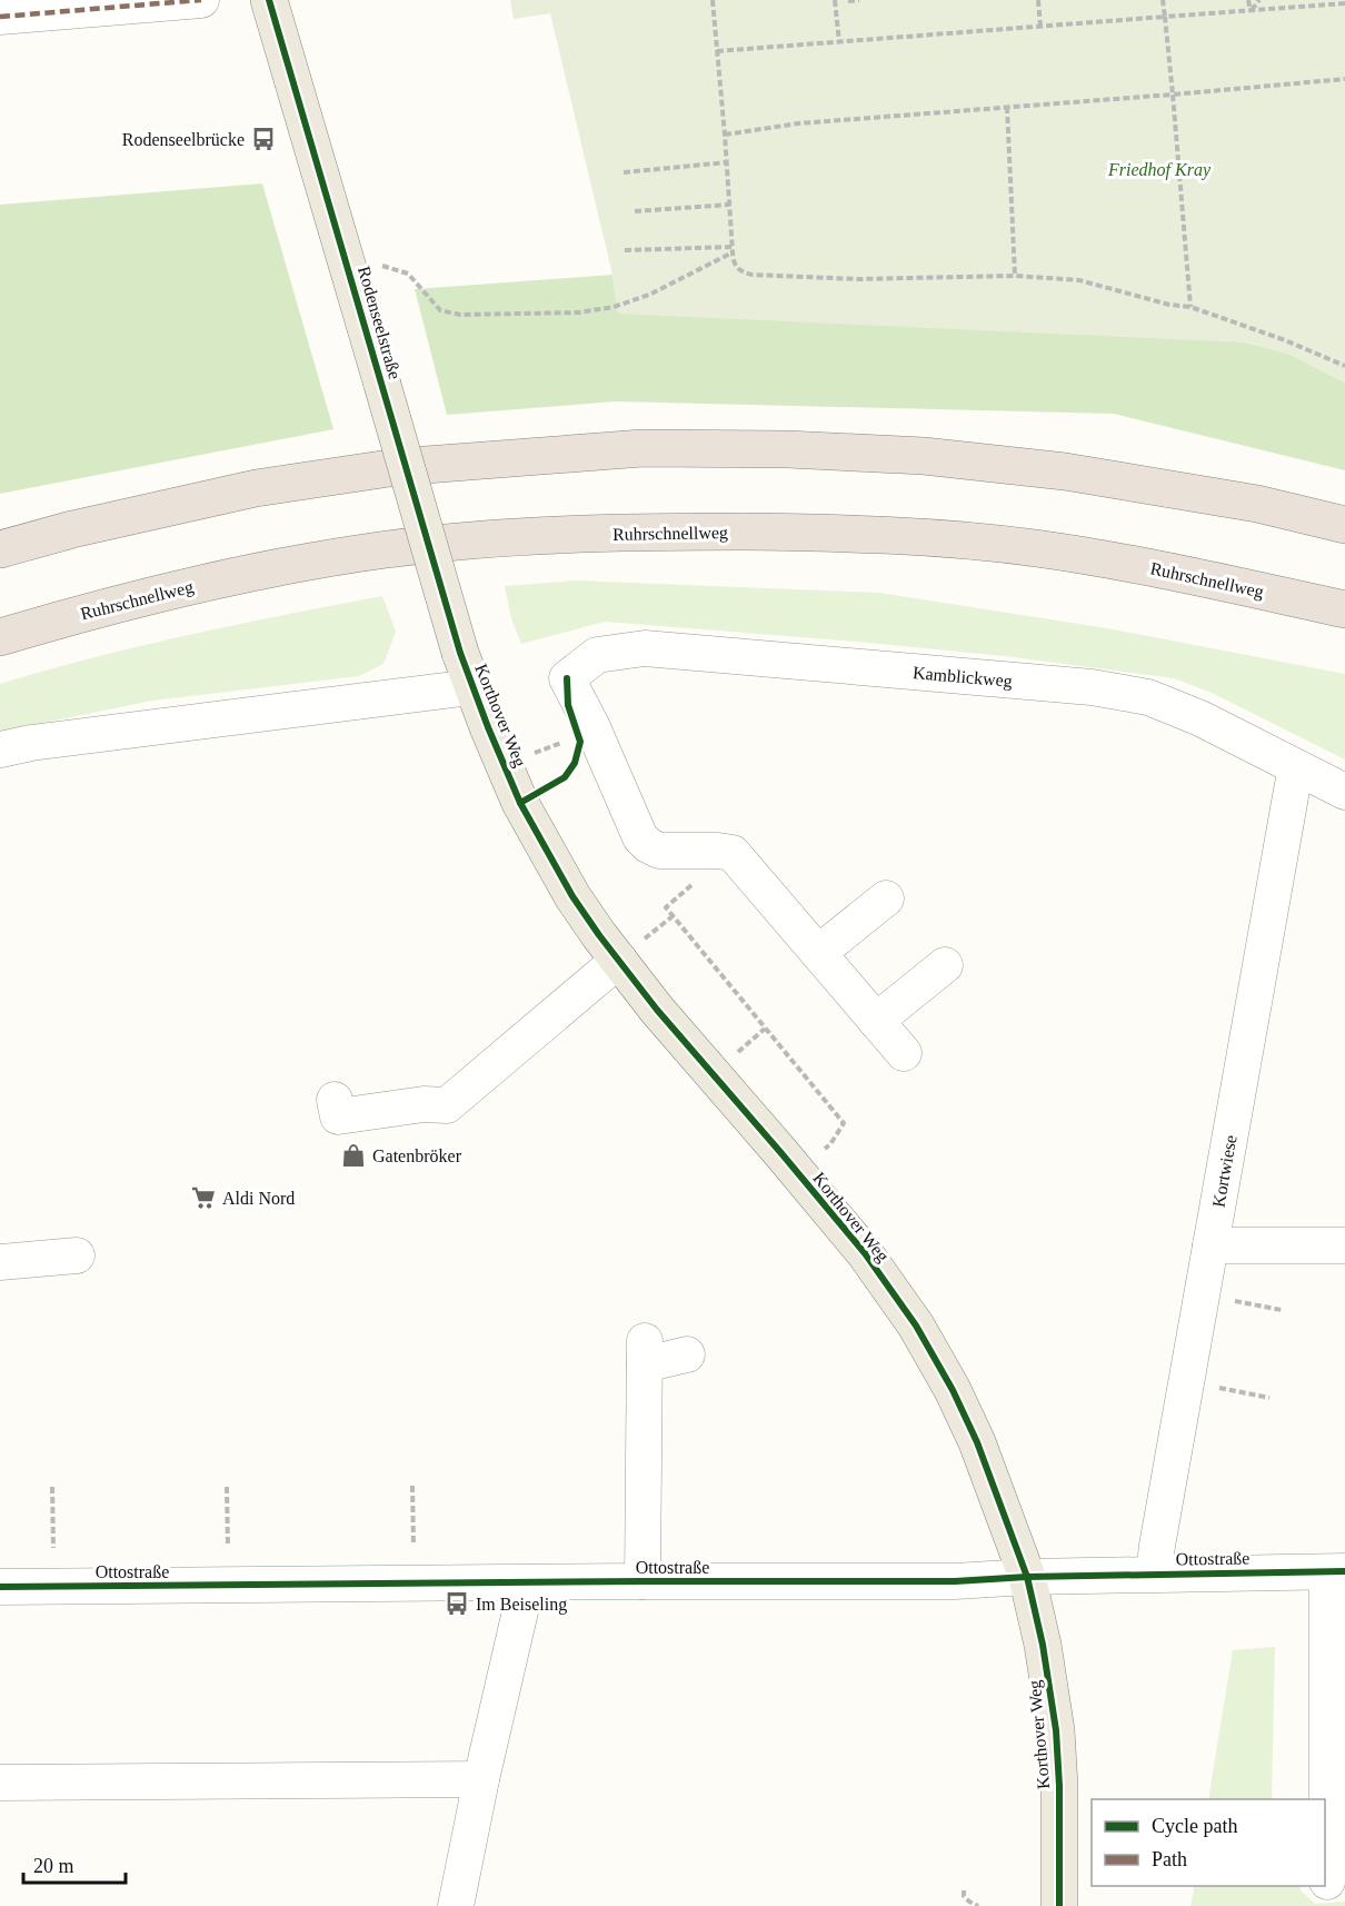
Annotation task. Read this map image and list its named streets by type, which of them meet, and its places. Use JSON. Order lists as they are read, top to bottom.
{
  "streets": {
    "highway": ["Ruhrschnellweg"],
    "main road": ["Rodenseelstraße", "Korthover Weg"],
    "street": ["Kamblickweg", "Kortwiese", "Ottostraße"]
  },
  "crossings": [
    ["Rodenseelstraße", "Korthover Weg"],
    ["Kamblickweg", "Kortwiese"],
    ["Korthover Weg", "Ottostraße"],
    ["Kortwiese", "Ottostraße"]
  ],
  "parks": ["Friedhof Kray"],
  "places": {
    "bus stop": ["Rodenseelbrücke", "Im Beiseling"],
    "shop": ["Gatenbröker"],
    "supermarket": ["Aldi Nord"]
  },
  "legend": ["Cycle path", "Path"],
  "scale_bar": "20 m"
}
